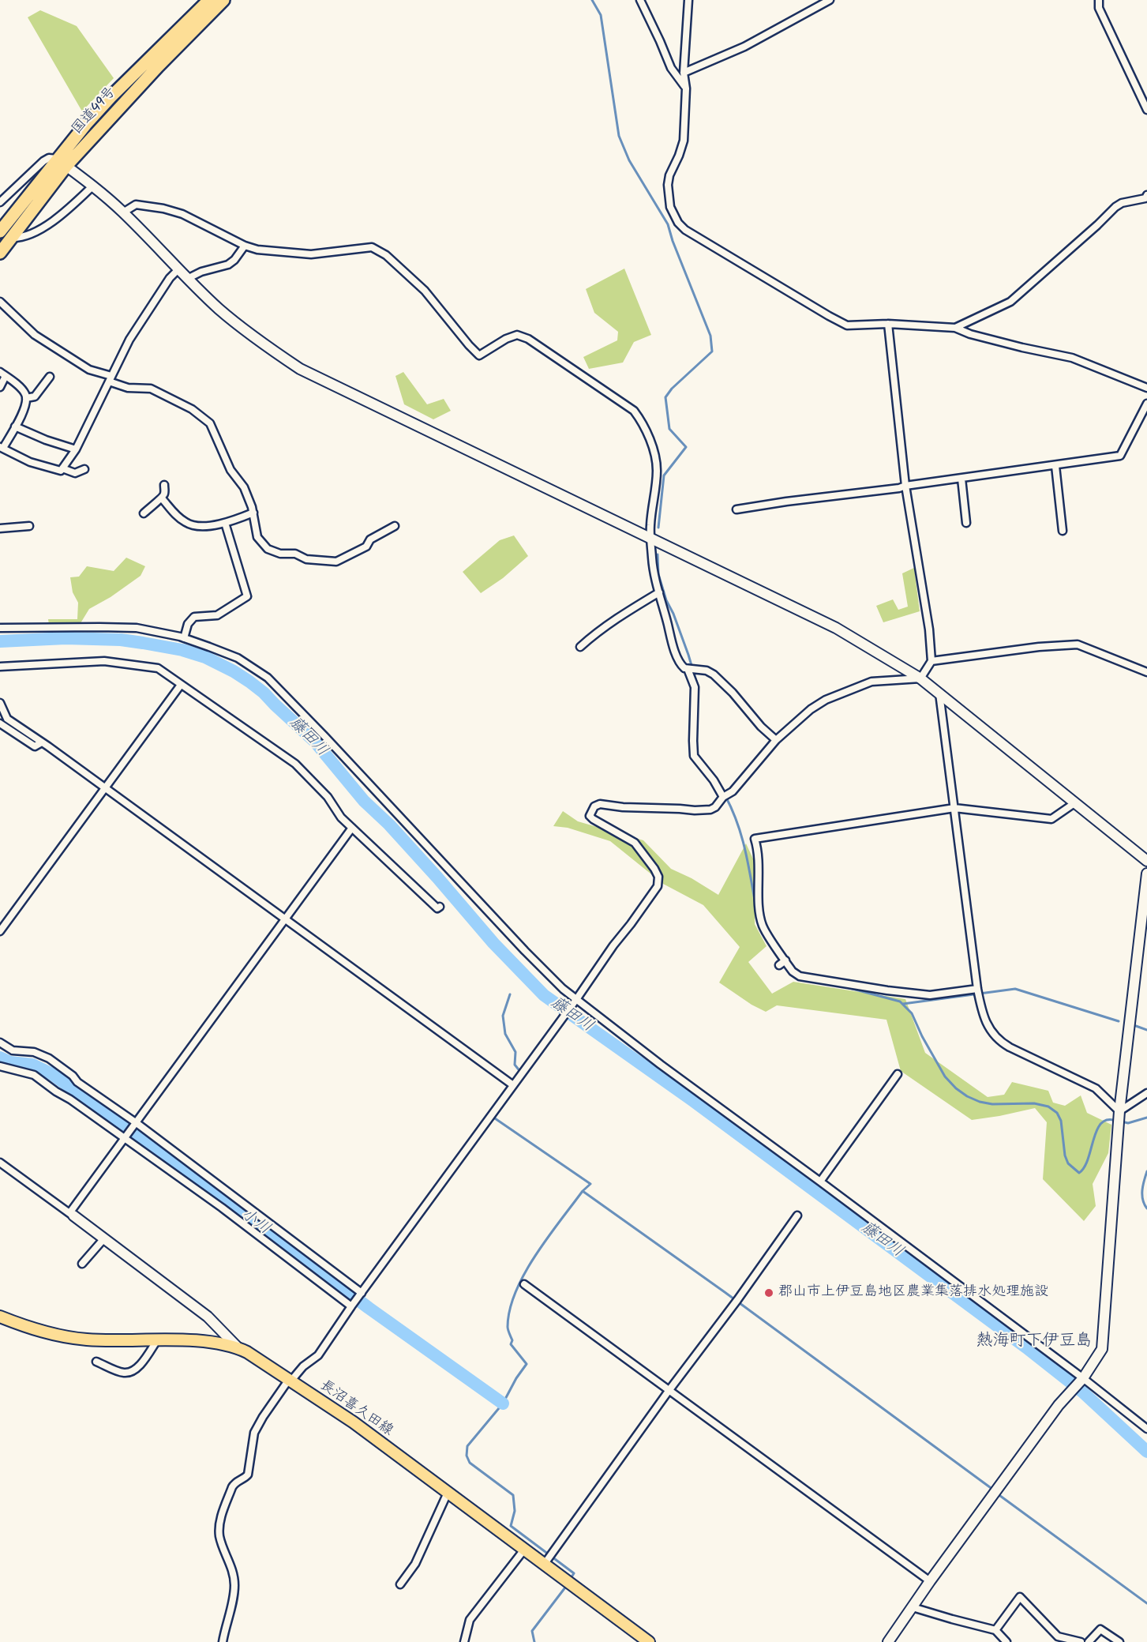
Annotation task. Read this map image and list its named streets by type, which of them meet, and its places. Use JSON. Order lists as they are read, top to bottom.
{
  "streets": {
    "highway": ["国道49号"],
    "main road": ["長沼喜久田線"]
  },
  "districts": ["熱海町下伊豆島"],
  "water": ["藤田川", "小川"],
  "places": ["郡山市上伊豆島地区農業集落排水処理施設"]
}
